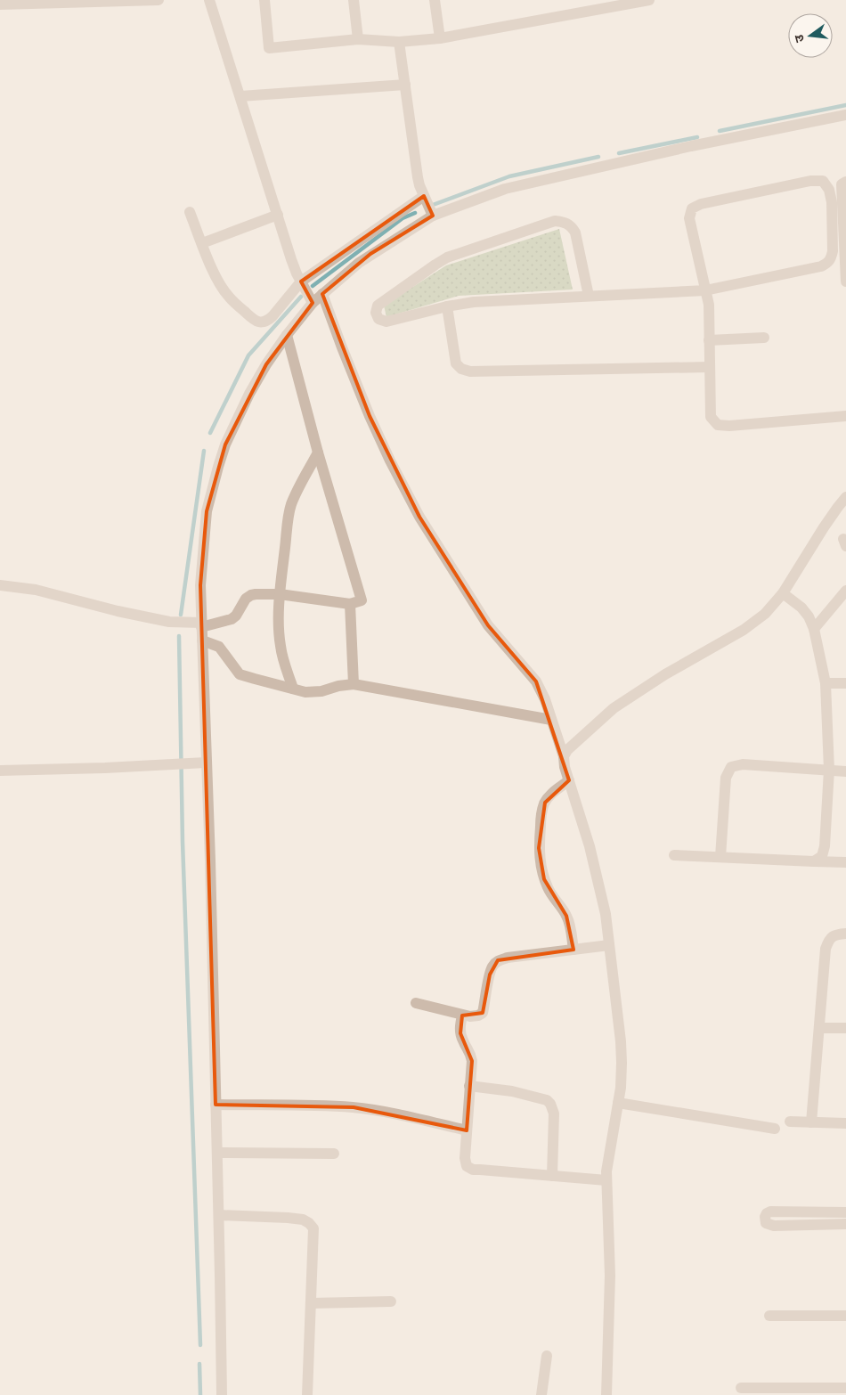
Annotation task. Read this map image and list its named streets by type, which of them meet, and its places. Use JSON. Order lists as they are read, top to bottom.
{
  "north": "left"
}
